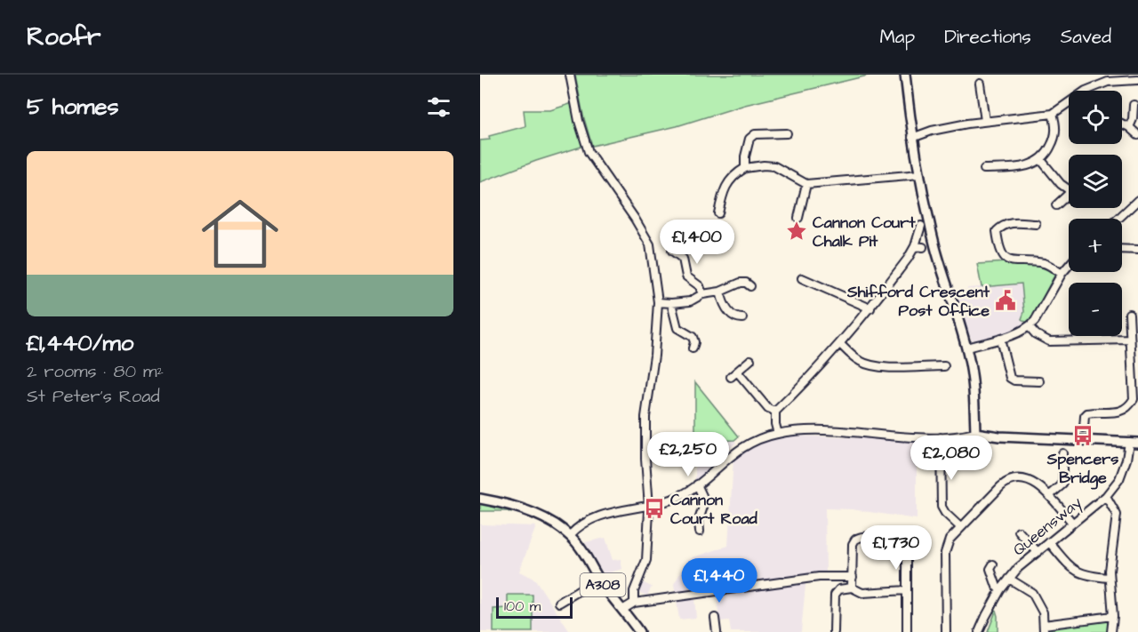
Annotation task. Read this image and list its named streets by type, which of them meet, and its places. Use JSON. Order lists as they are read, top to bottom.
{
  "streets": {
    "main road": ["A308"],
    "street": ["Queensway"]
  },
  "places": {
    "place": ["Cannon Court Chalk Pit"],
    "public building": ["Shifford Crescent Post Office"],
    "bus stop": ["Spencers Bridge", "Cannon Court Road"]
  },
  "scale_bar": "100 m",
  "page": {
    "header": "Roofr",
    "nav": ["Map", "Directions", "Saved"],
    "heading": "5 homes",
    "map_buttons": ["+", "−"],
    "list": [
      {
        "name": "£1,440/mo",
        "note": "2 rooms · 80 m² · St Peter's Road"
      }
    ],
    "price": [
      "£1,400",
      "£2,250",
      "£2,080",
      "£1,730",
      "£1,440"
    ],
    "scale": "100 m"
  }
}
